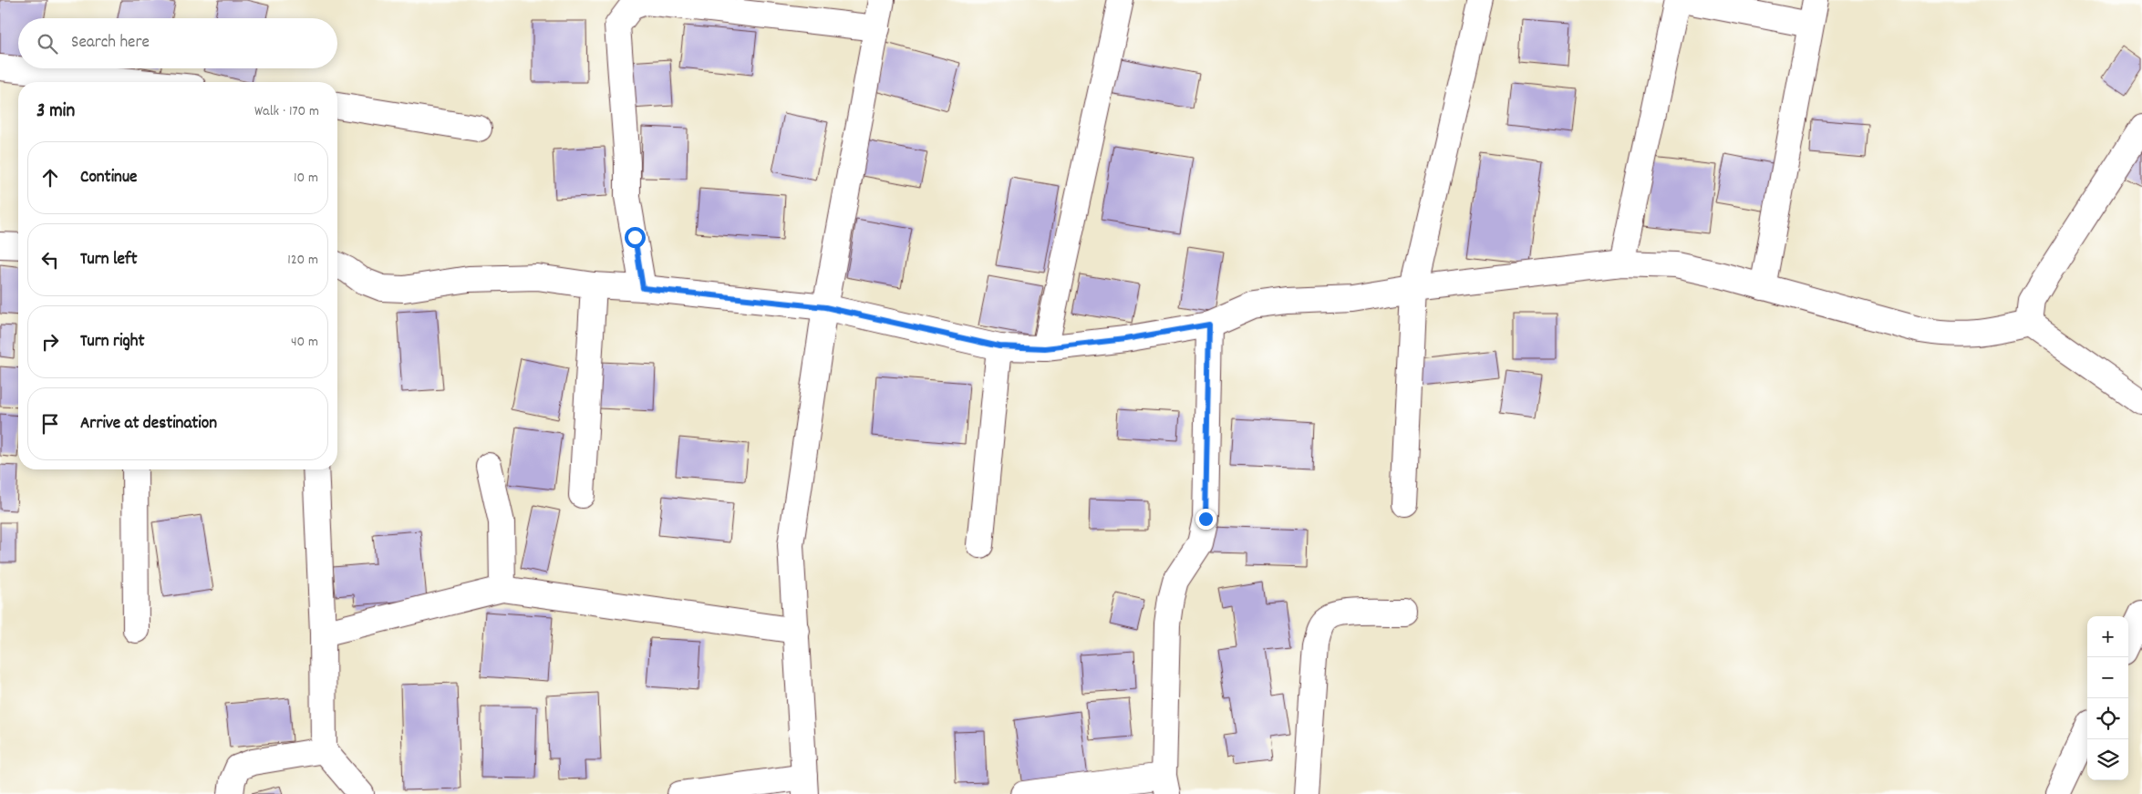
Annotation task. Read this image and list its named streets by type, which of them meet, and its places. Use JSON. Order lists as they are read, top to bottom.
{
  "page": {
    "search": "Search here",
    "heading": ["3 min", "Walk · 170 m"],
    "list": [
      ["Continue", "10 m"],
      ["Turn left", "120 m"],
      ["Turn right", "40 m"],
      "Arrive at destination"
    ],
    "map_buttons": ["+", "−"]
  }
}
